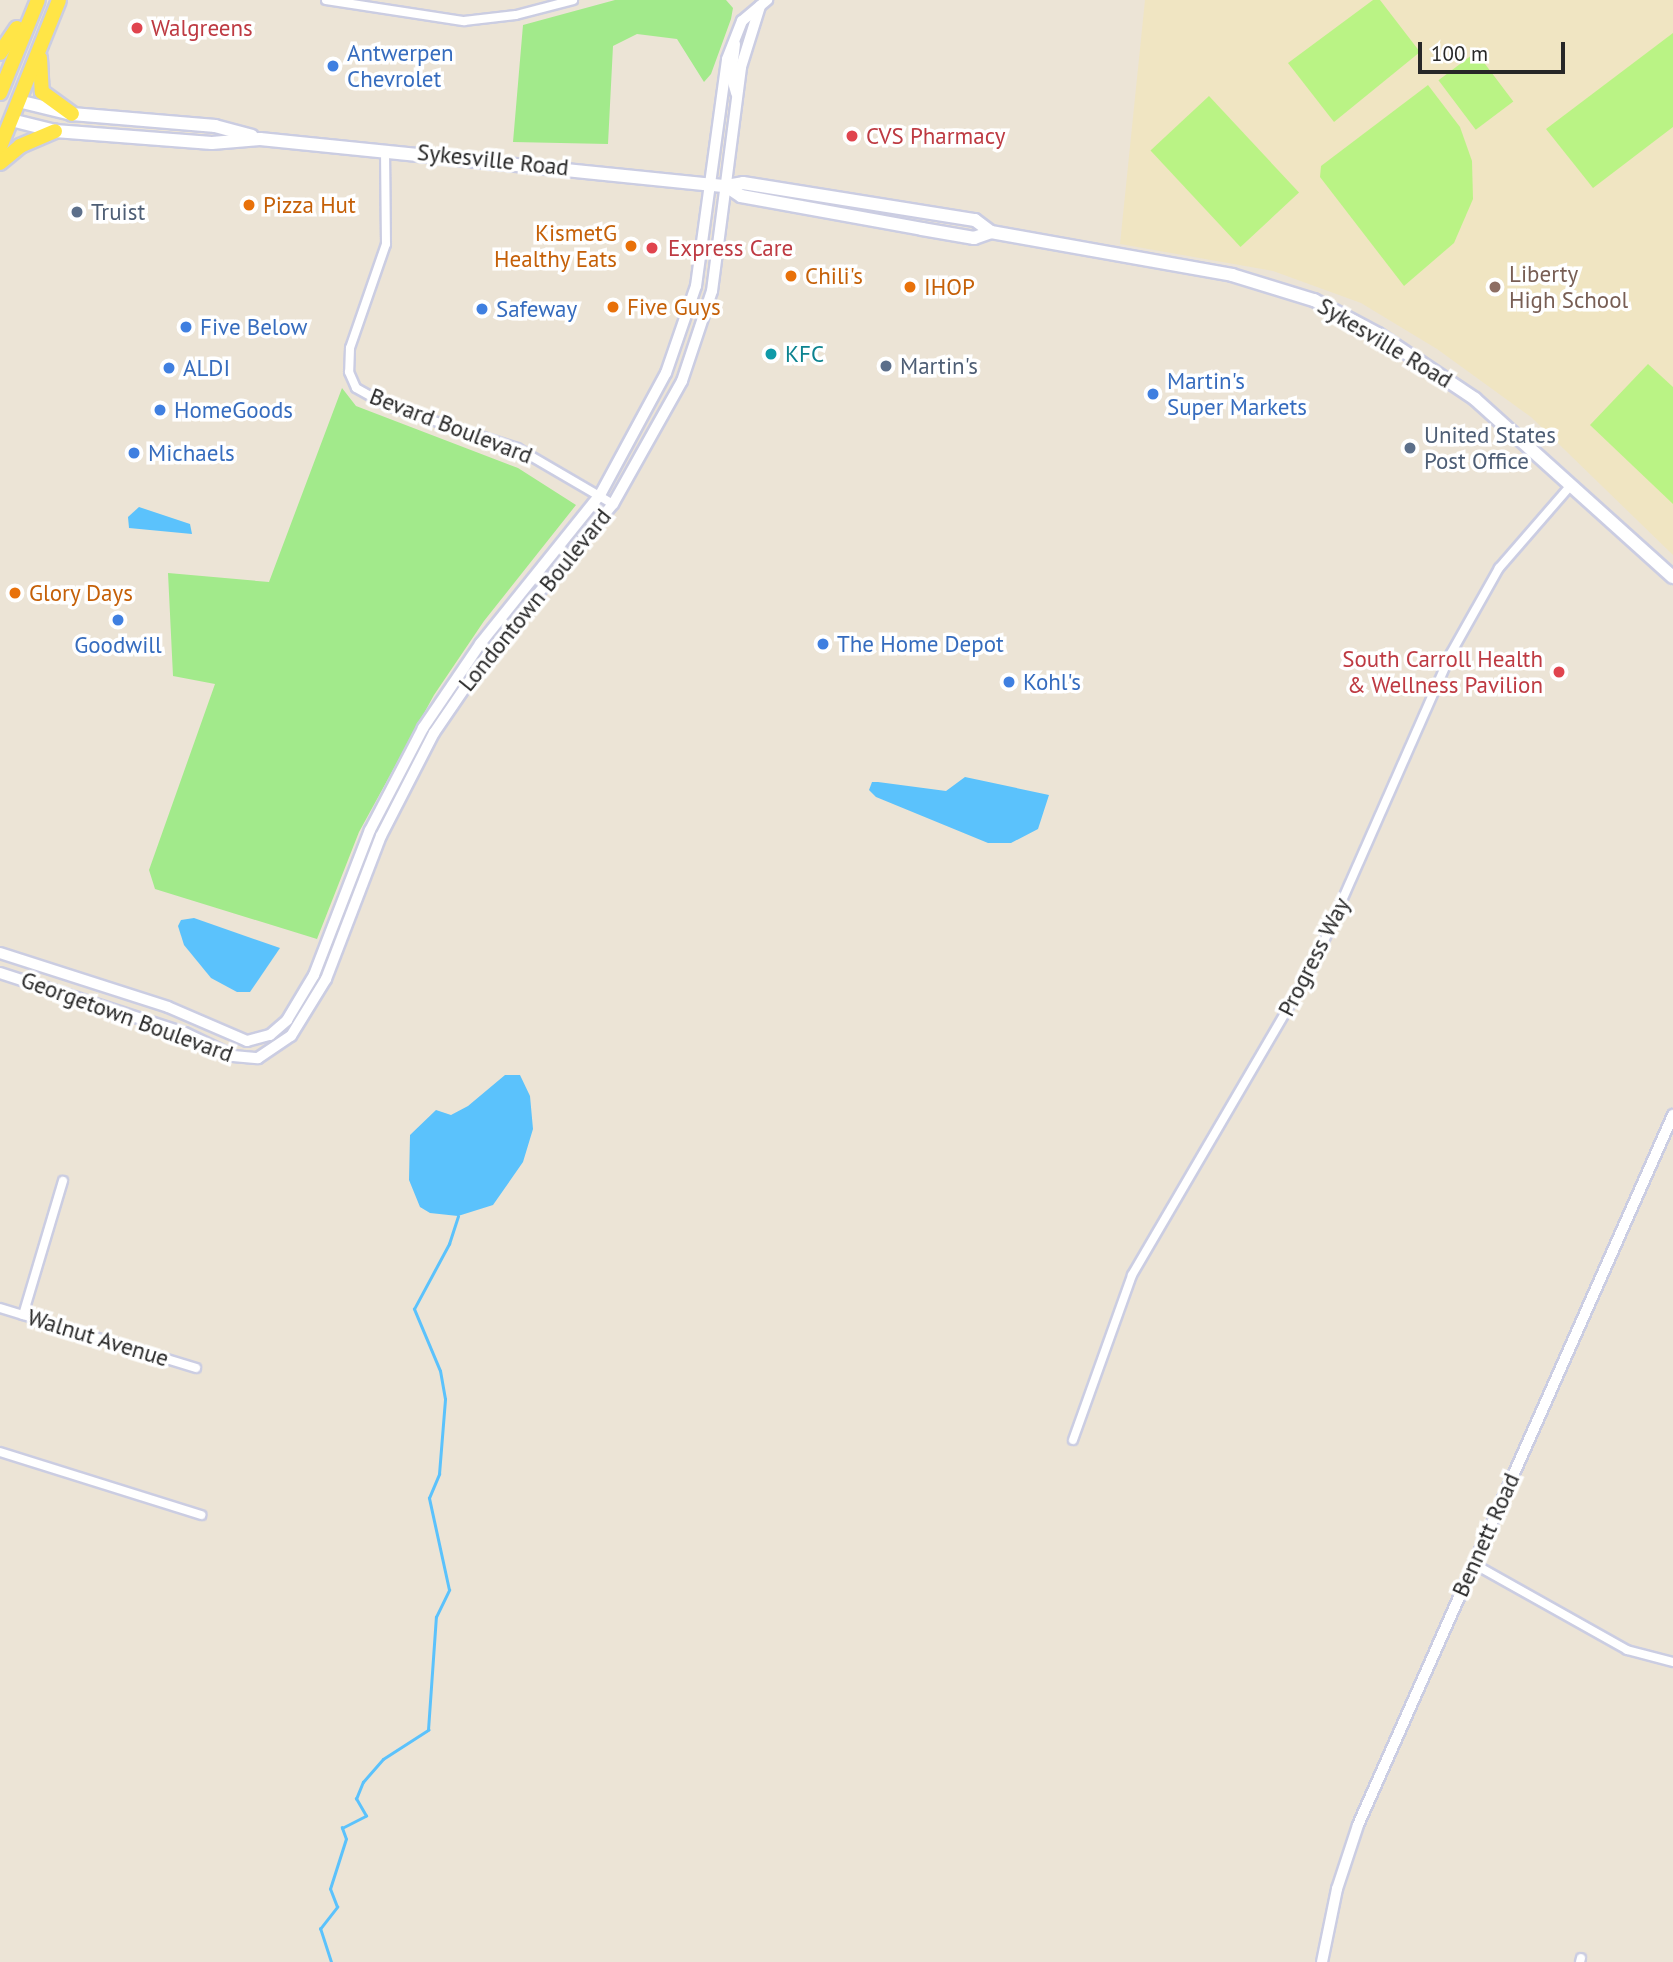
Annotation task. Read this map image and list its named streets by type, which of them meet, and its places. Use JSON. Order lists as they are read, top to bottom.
{
  "streets": {
    "main road": ["Sykesville Road"],
    "street": [
      "Bevard Boulevard",
      "Londontown Boulevard",
      "Progress Way",
      "Georgetown Boulevard",
      "Walnut Avenue",
      "Bennett Road"
    ]
  },
  "crossings": [
    ["Sykesville Road", "Bevard Boulevard"],
    ["Sykesville Road", "Londontown Boulevard"],
    ["Sykesville Road", "Progress Way"],
    ["Bevard Boulevard", "Londontown Boulevard"],
    ["Londontown Boulevard", "Georgetown Boulevard"]
  ],
  "places": [
    "Walgreens",
    "Antwerpen Chevrolet",
    "CVS Pharmacy",
    "Pizza Hut",
    "Truist",
    "KismetG Healthy Eats",
    "Express Care",
    "Chili's",
    "IHOP",
    "Liberty High School",
    "Five Guys",
    "Safeway",
    "Five Below",
    "KFC",
    "Martin's",
    "ALDI",
    "Martin's Super Markets",
    "HomeGoods",
    "United States Post Office",
    "Michaels",
    "Glory Days",
    "Goodwill",
    "The Home Depot",
    "South Carroll Health & Wellness Pavilion",
    "Kohl's"
  ],
  "scale_bar": "100 m"
}
